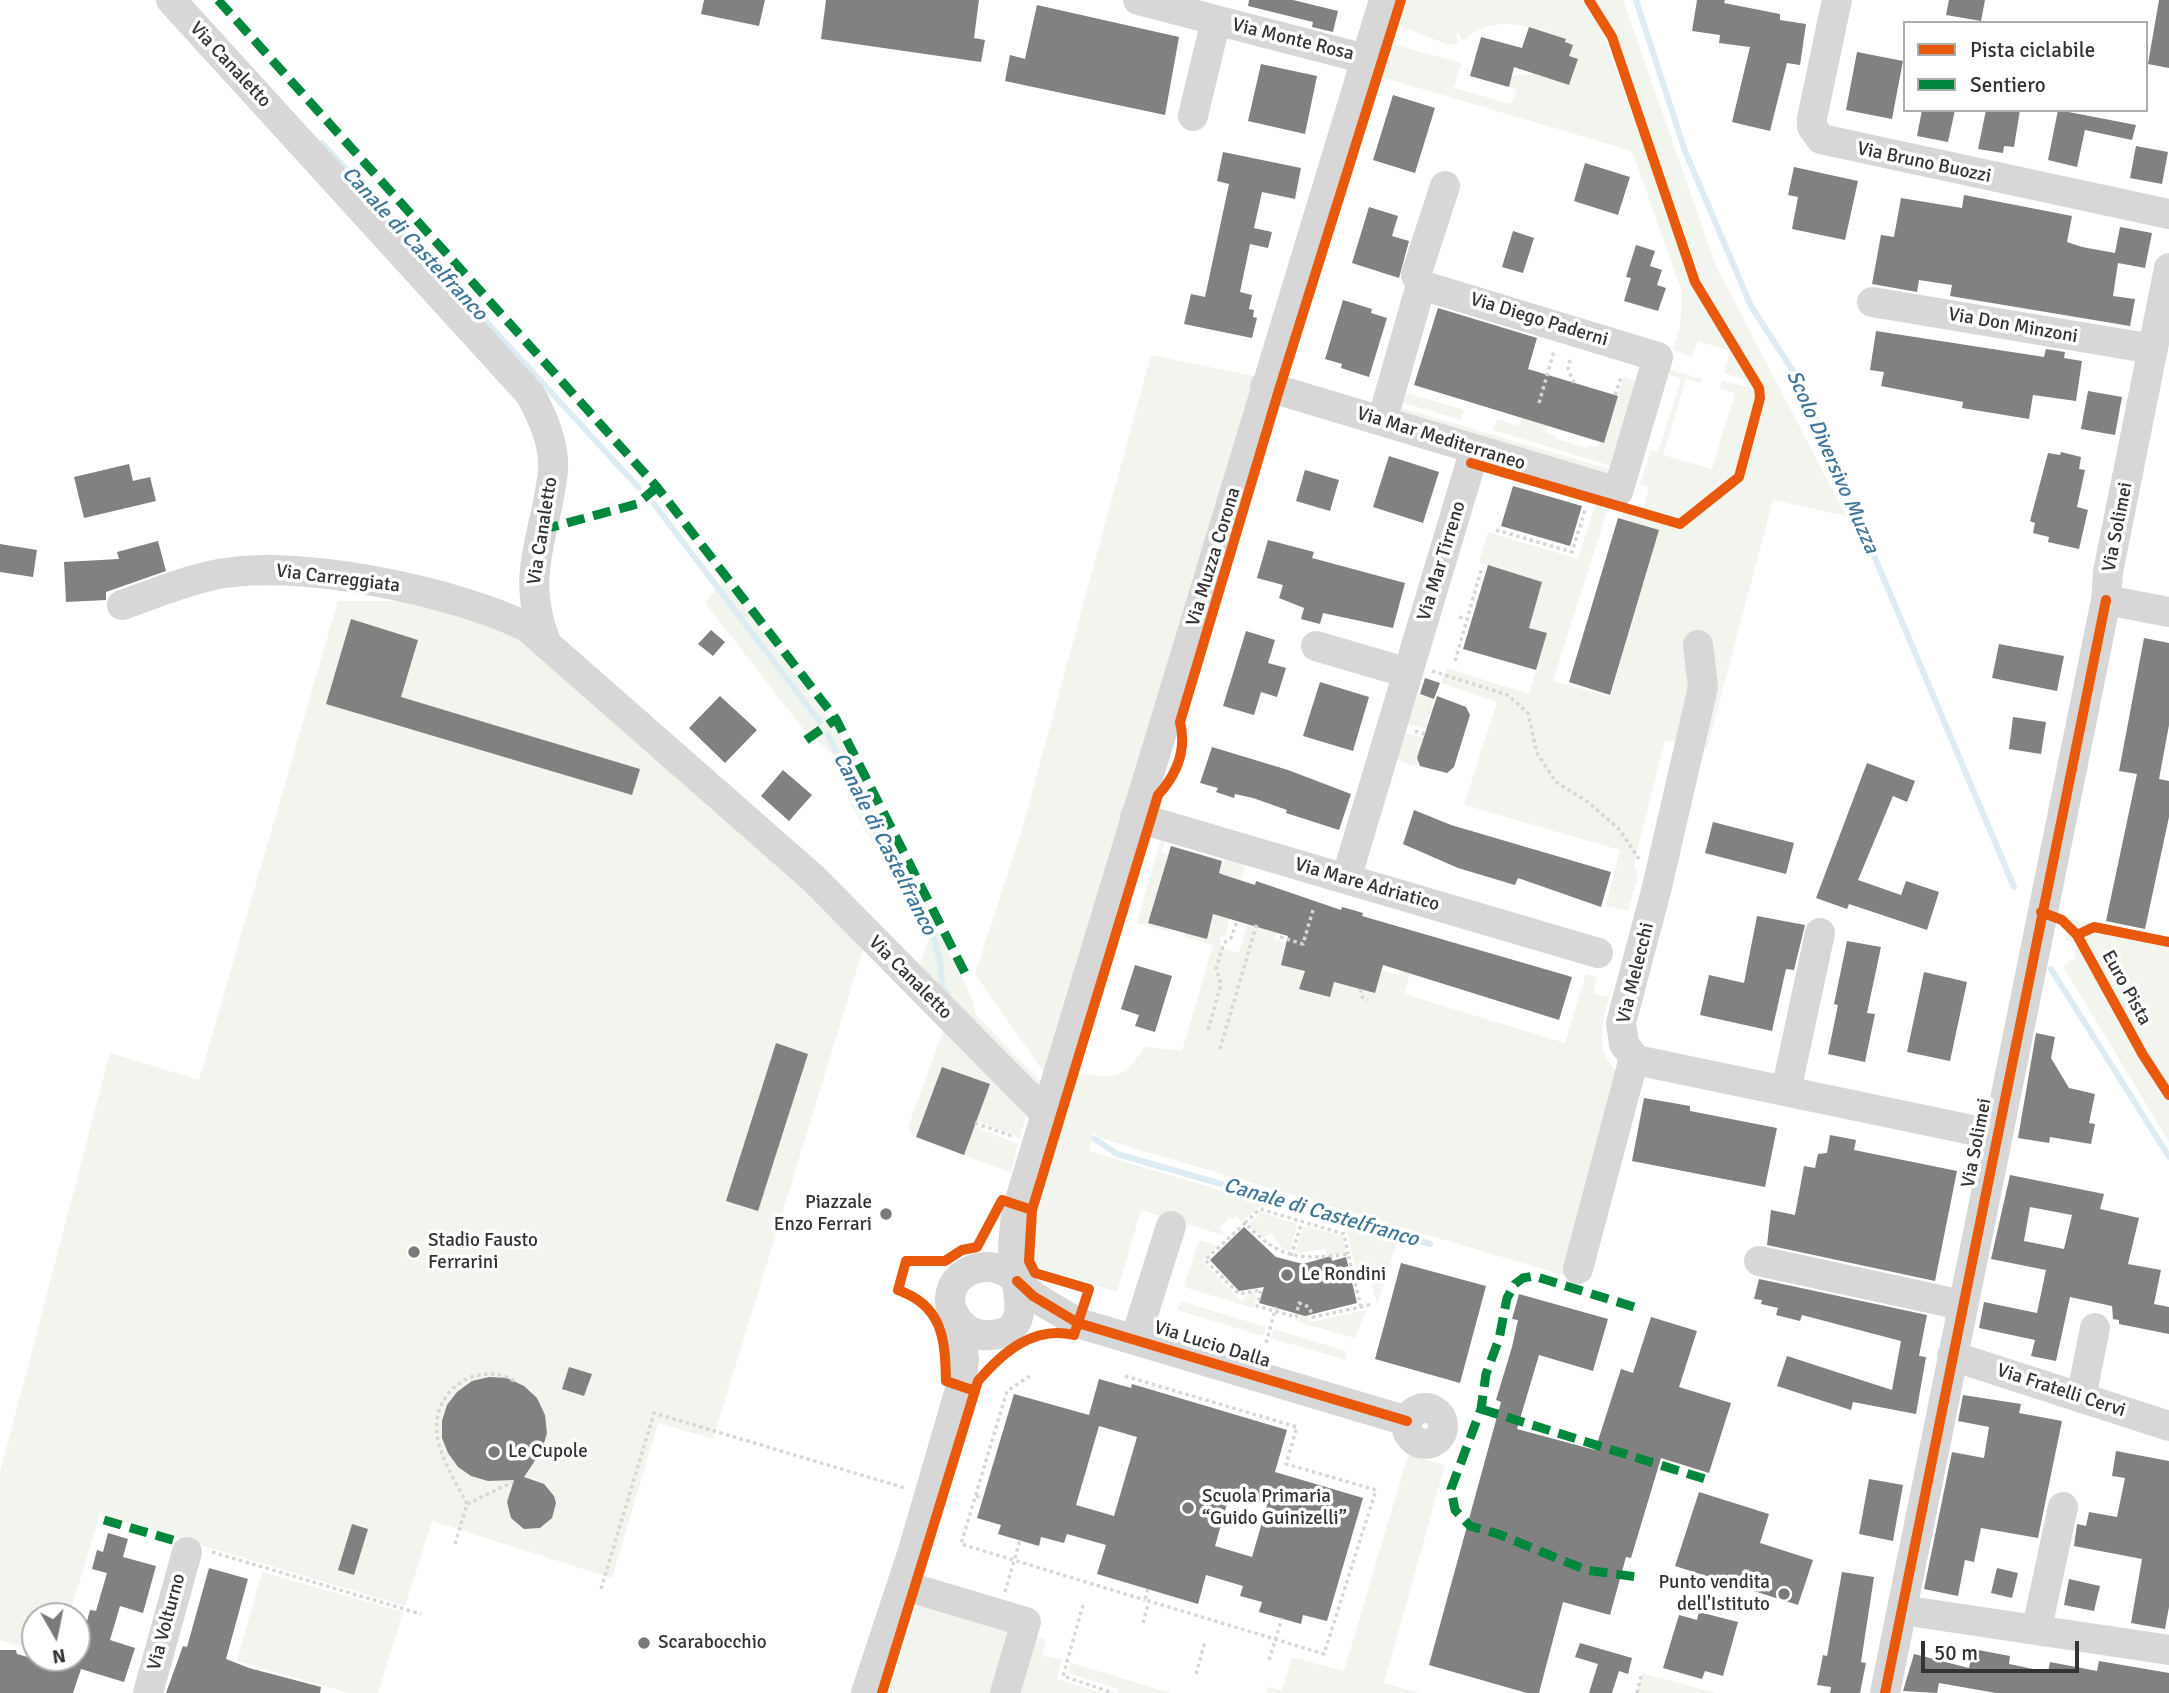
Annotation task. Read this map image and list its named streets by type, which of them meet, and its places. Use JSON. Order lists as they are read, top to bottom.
{
  "streets": {
    "street": [
      "Via Monte Rosa",
      "Via Canaletto",
      "Via Bruno Buozzi",
      "Via Diego Paderni",
      "Via Don Minzoni",
      "Via Mar Mediterraneo",
      "Via Solimei",
      "Via Muzza Corona",
      "Via Mar Tirreno",
      "Via Carreggiata",
      "Via Mare Adriatico",
      "Via Melecchi",
      "Via Lucio Dalla",
      "Via Fratelli Cervi",
      "Via Volturno"
    ],
    "cycle path": ["Euro Pista"]
  },
  "crossings": [
    ["Via Monte Rosa", "Via Muzza Corona"],
    ["Via Canaletto", "Via Muzza Corona"],
    ["Via Canaletto", "Via Carreggiata"],
    ["Via Diego Paderni", "Via Mar Mediterraneo"],
    ["Via Don Minzoni", "Via Solimei"],
    ["Via Mar Mediterraneo", "Via Muzza Corona"],
    ["Via Mar Mediterraneo", "Via Mar Tirreno"],
    ["Via Solimei", "Euro Pista"],
    ["Via Solimei", "Via Fratelli Cervi"],
    ["Via Muzza Corona", "Via Mare Adriatico"],
    ["Via Mar Tirreno", "Via Mare Adriatico"]
  ],
  "water": ["Canale di Castelfranco", "Scolo Diversivo Muzza"],
  "places": [
    "Piazzale Enzo Ferrari",
    "Stadio Fausto Ferrarini",
    "Le Rondini",
    "Le Cupole",
    "Scuola Primaria “Guido Guinizelli”",
    "Punto vendita dell'Istituto",
    "Scarabocchio"
  ],
  "legend": ["Pista ciclabile", "Sentiero"],
  "scale_bar": "50 m",
  "north": "bottom"
}
